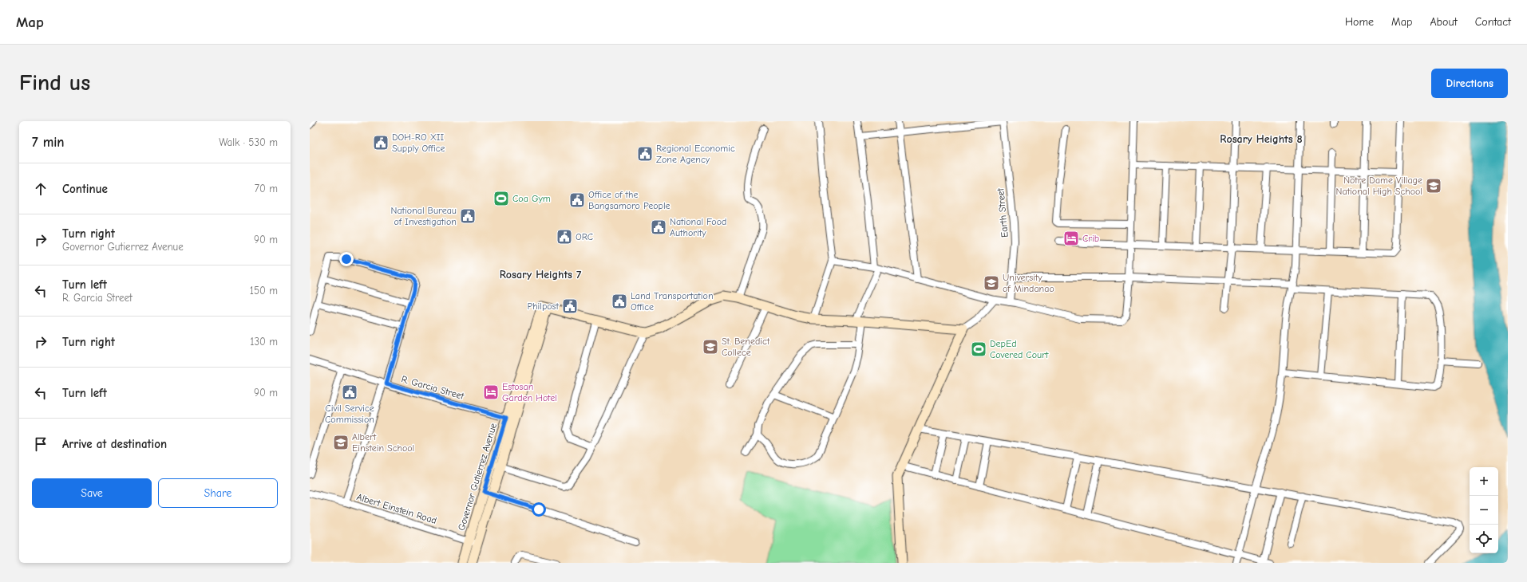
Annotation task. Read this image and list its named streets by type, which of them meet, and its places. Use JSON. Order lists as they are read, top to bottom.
{
  "streets": {
    "street": [
      "Earth Street",
      "R. Garcia Street",
      "Governor Gutierrez Avenue",
      "Albert Einstein Road"
    ]
  },
  "crossings": [
    ["R. Garcia Street", "Governor Gutierrez Avenue"],
    ["Governor Gutierrez Avenue", "Albert Einstein Road"]
  ],
  "districts": ["Rosary Heights 8", "Rosary Heights 7"],
  "places": {
    "public building": [
      "DOH-RO XII Supply Office",
      "Regional Economic Zone Agency",
      "Office of the Bangsamoro People",
      "National Bureau of Investigation",
      "National Food Authority",
      "ORC",
      "Land Transportation Office",
      "Philpost",
      "Civil Service Commission"
    ],
    "school or university": [
      "Notre Dame Village National High School",
      "University of Mindanao",
      "St. Benedict Collece",
      "Albert Einstein School"
    ],
    "sports": ["Coa Gym", "DepEd Covered Court"],
    "hotel": ["Crib", "Estosan Garden Hotel"]
  },
  "page": {
    "header": "Map",
    "nav": [
      "Home",
      "Map",
      "About",
      "Contact"
    ],
    "buttons": [
      "Directions",
      ["Save", "Share"]
    ],
    "title": "Find us",
    "heading": ["7 min", "Walk · 530 m"],
    "list": [
      ["Continue", "70 m"],
      ["Turn right", "Governor Gutierrez Avenue", "90 m"],
      ["Turn left", "R. Garcia Street", "150 m"],
      ["Turn right", "130 m"],
      ["Turn left", "90 m"],
      "Arrive at destination"
    ],
    "map_buttons": ["+", "−"]
  }
}
